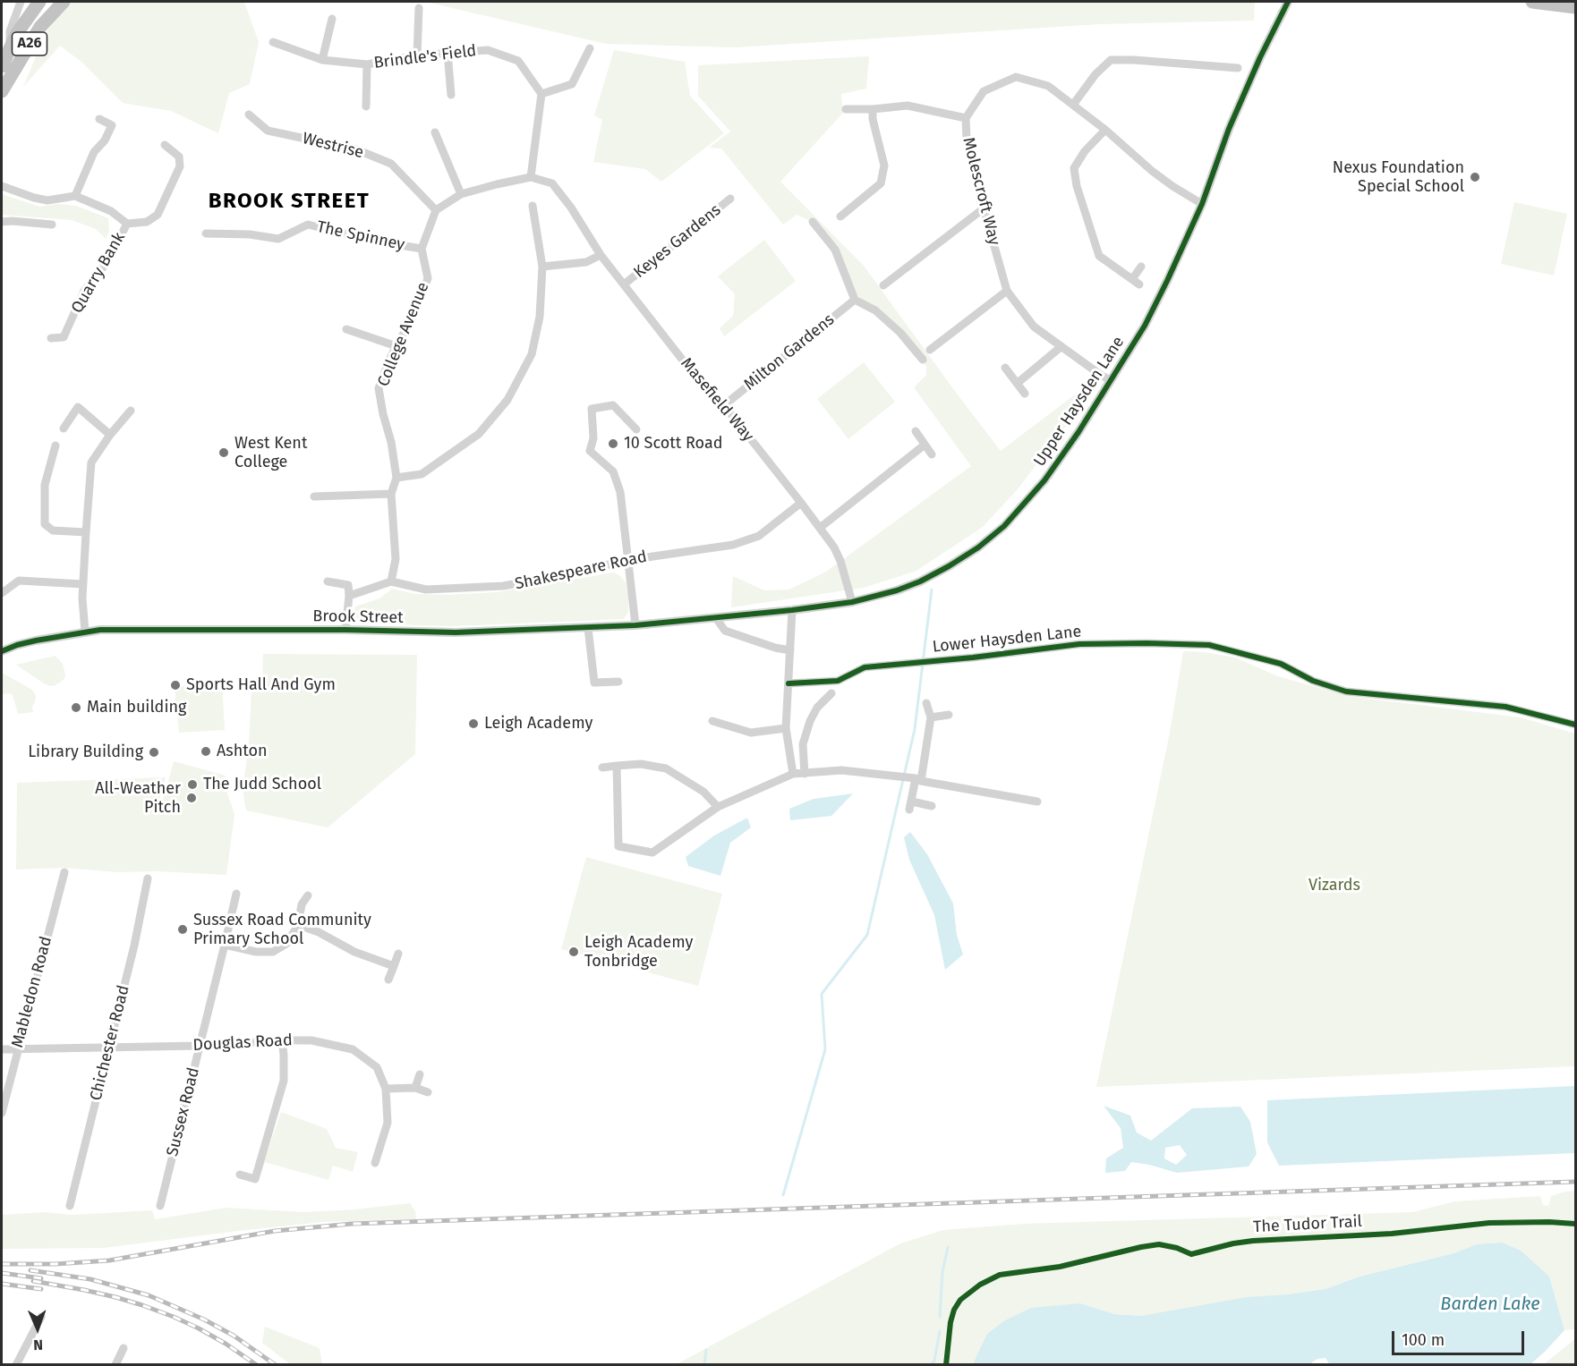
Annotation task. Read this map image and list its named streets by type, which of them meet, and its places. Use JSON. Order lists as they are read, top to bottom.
{
  "streets": {
    "highway": ["A26"],
    "street": [
      "Brindle's Field",
      "Westrise",
      "Molescroft Way",
      "The Spinney",
      "Keyes Gardens",
      "Quarry Bank",
      "College Avenue",
      "Milton Gardens",
      "Masefield Way",
      "Upper Haysden Lane",
      "Shakespeare Road",
      "Brook Street",
      "Lower Haysden Lane",
      "Mabledon Road",
      "Chichester Road",
      "Douglas Road",
      "Sussex Road"
    ],
    "cycle path": ["The Tudor Trail"]
  },
  "crossings": [
    ["Molescroft Way", "Upper Haysden Lane"],
    ["The Spinney", "College Avenue"],
    ["Keyes Gardens", "Masefield Way"],
    ["Milton Gardens", "Masefield Way"],
    ["Masefield Way", "Upper Haysden Lane"],
    ["Masefield Way", "Shakespeare Road"],
    ["Upper Haysden Lane", "Brook Street"],
    ["Mabledon Road", "Douglas Road"],
    ["Chichester Road", "Douglas Road"],
    ["Douglas Road", "Sussex Road"]
  ],
  "districts": ["BROOK STREET"],
  "water": ["Barden Lake"],
  "parks": ["Vizards"],
  "places": [
    "Nexus Foundation Special School",
    "10 Scott Road",
    "West Kent College",
    "Sports Hall And Gym",
    "Main building",
    "Leigh Academy",
    "Ashton",
    "Library Building",
    "The Judd School",
    "All-Weather Pitch",
    "Sussex Road Community Primary School",
    "Leigh Academy Tonbridge"
  ],
  "scale_bar": "100 m",
  "north": "bottom"
}
